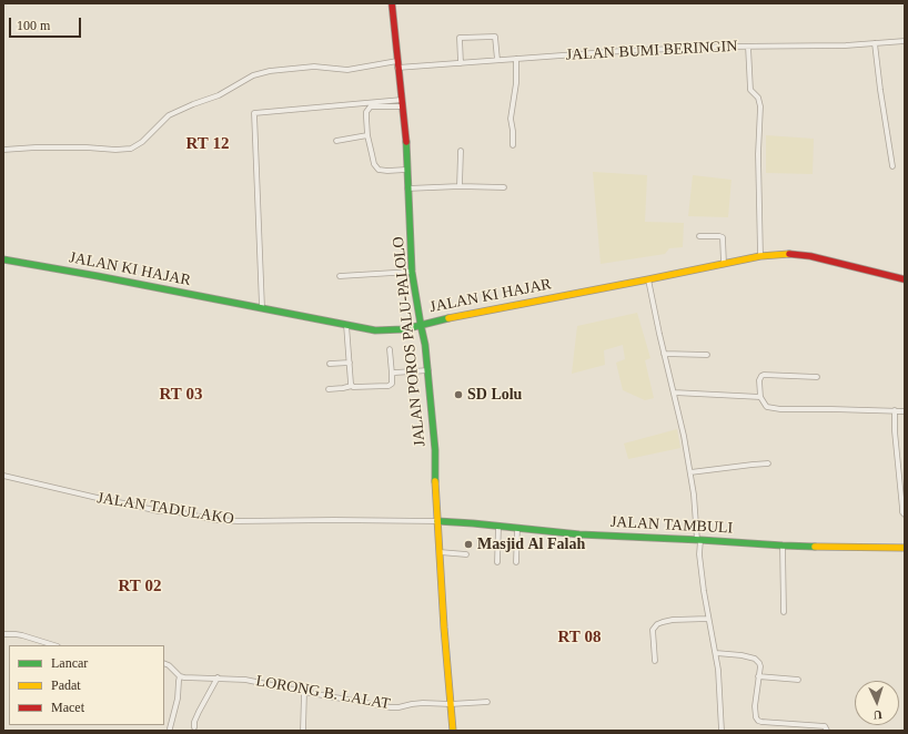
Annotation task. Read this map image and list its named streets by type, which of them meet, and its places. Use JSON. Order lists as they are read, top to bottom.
{
  "streets": {
    "street": [
      "JALAN BUMI BERINGIN",
      "JALAN KI HAJAR",
      "JALAN POROS PALU-PALOLO",
      "JALAN TADULAKO",
      "JALAN TAMBULI",
      "LORONG B. LALAT"
    ]
  },
  "crossings": [
    ["JALAN BUMI BERINGIN", "JALAN POROS PALU-PALOLO"],
    ["JALAN KI HAJAR", "JALAN POROS PALU-PALOLO"],
    ["JALAN POROS PALU-PALOLO", "JALAN TADULAKO"],
    ["JALAN POROS PALU-PALOLO", "JALAN TAMBULI"],
    ["JALAN POROS PALU-PALOLO", "LORONG B. LALAT"],
    ["JALAN TADULAKO", "JALAN TAMBULI"]
  ],
  "districts": [
    "RT 12",
    "RT 03",
    "RT 02",
    "RT 08"
  ],
  "places": ["SD Lolu", "Masjid Al Falah"],
  "legend": ["Lancar", "Padat", "Macet"],
  "scale_bar": "100 m",
  "north": "bottom"
}
